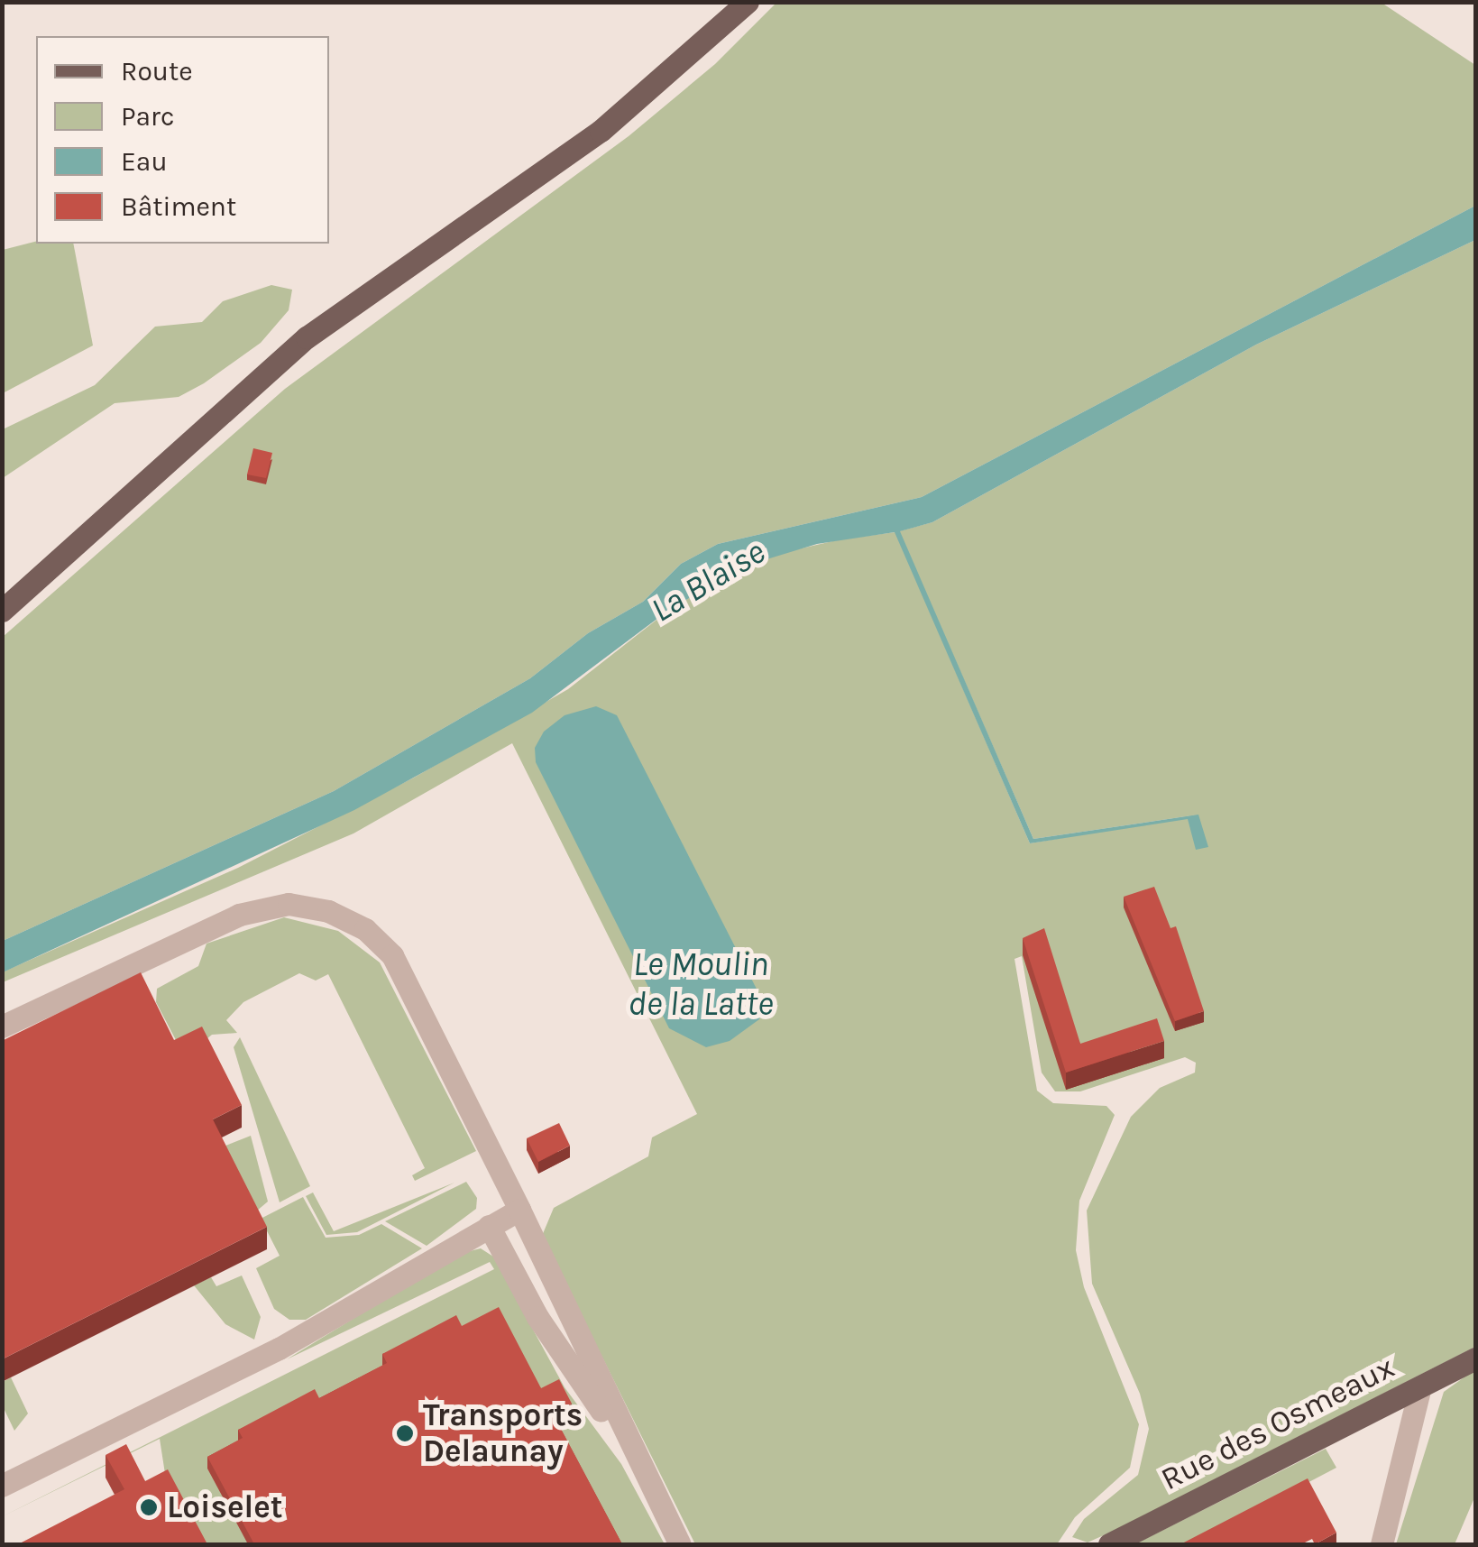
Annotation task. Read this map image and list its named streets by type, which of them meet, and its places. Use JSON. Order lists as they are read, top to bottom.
{
  "streets": {
    "main road": ["Rue des Osmeaux"]
  },
  "water": ["La Blaise", "Le Moulin de la Latte"],
  "places": ["Transports Delaunay", "Loiselet"],
  "legend": [
    "Route",
    "Parc",
    "Eau",
    "Bâtiment"
  ]
}
